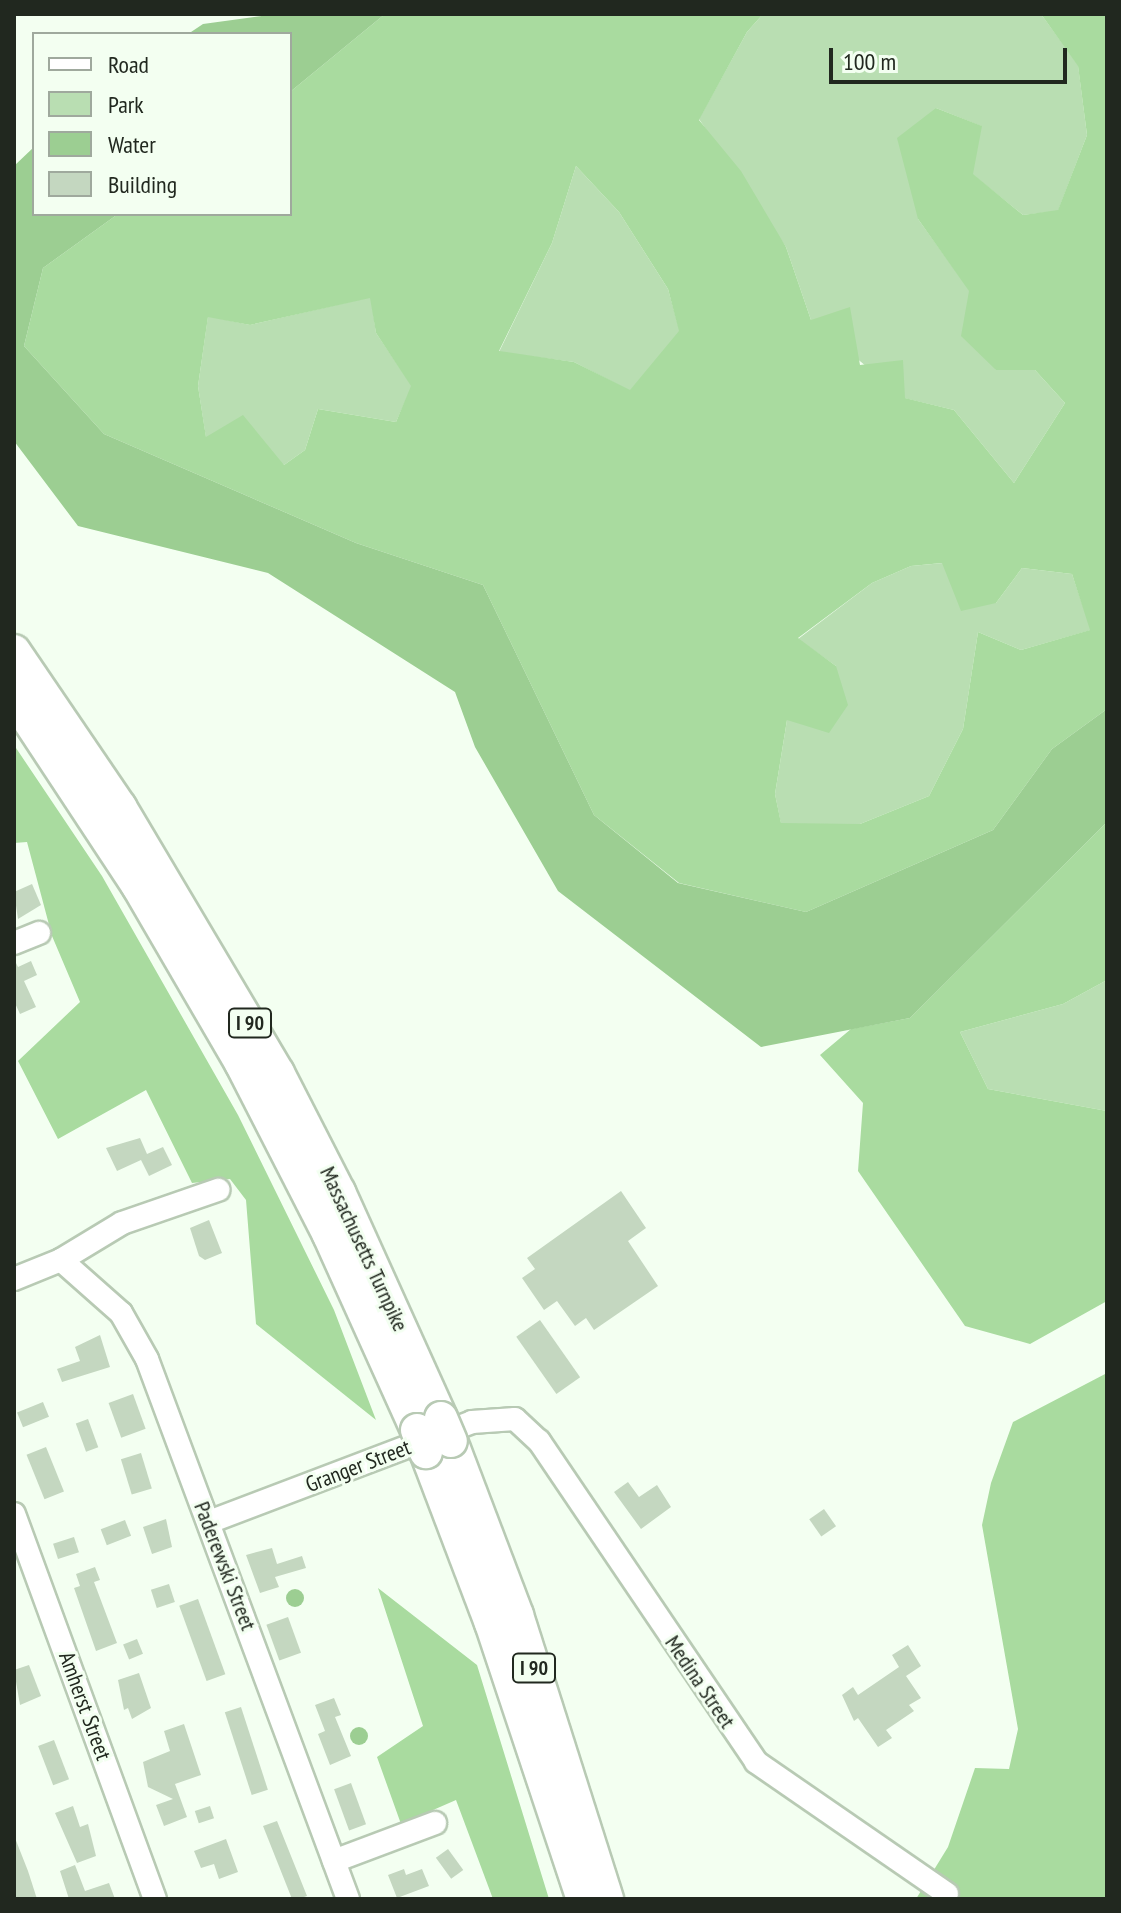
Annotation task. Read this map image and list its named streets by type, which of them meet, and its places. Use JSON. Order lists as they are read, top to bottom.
{
  "streets": {
    "highway": ["I 90", "Massachusetts Turnpike"],
    "street": [
      "Granger Street",
      "Paderewski Street",
      "Medina Street",
      "Amherst Street"
    ]
  },
  "crossings": [
    ["Granger Street", "Paderewski Street"],
    ["Granger Street", "Medina Street"]
  ],
  "legend": [
    "Road",
    "Park",
    "Water",
    "Building"
  ],
  "scale_bar": "100 m"
}
